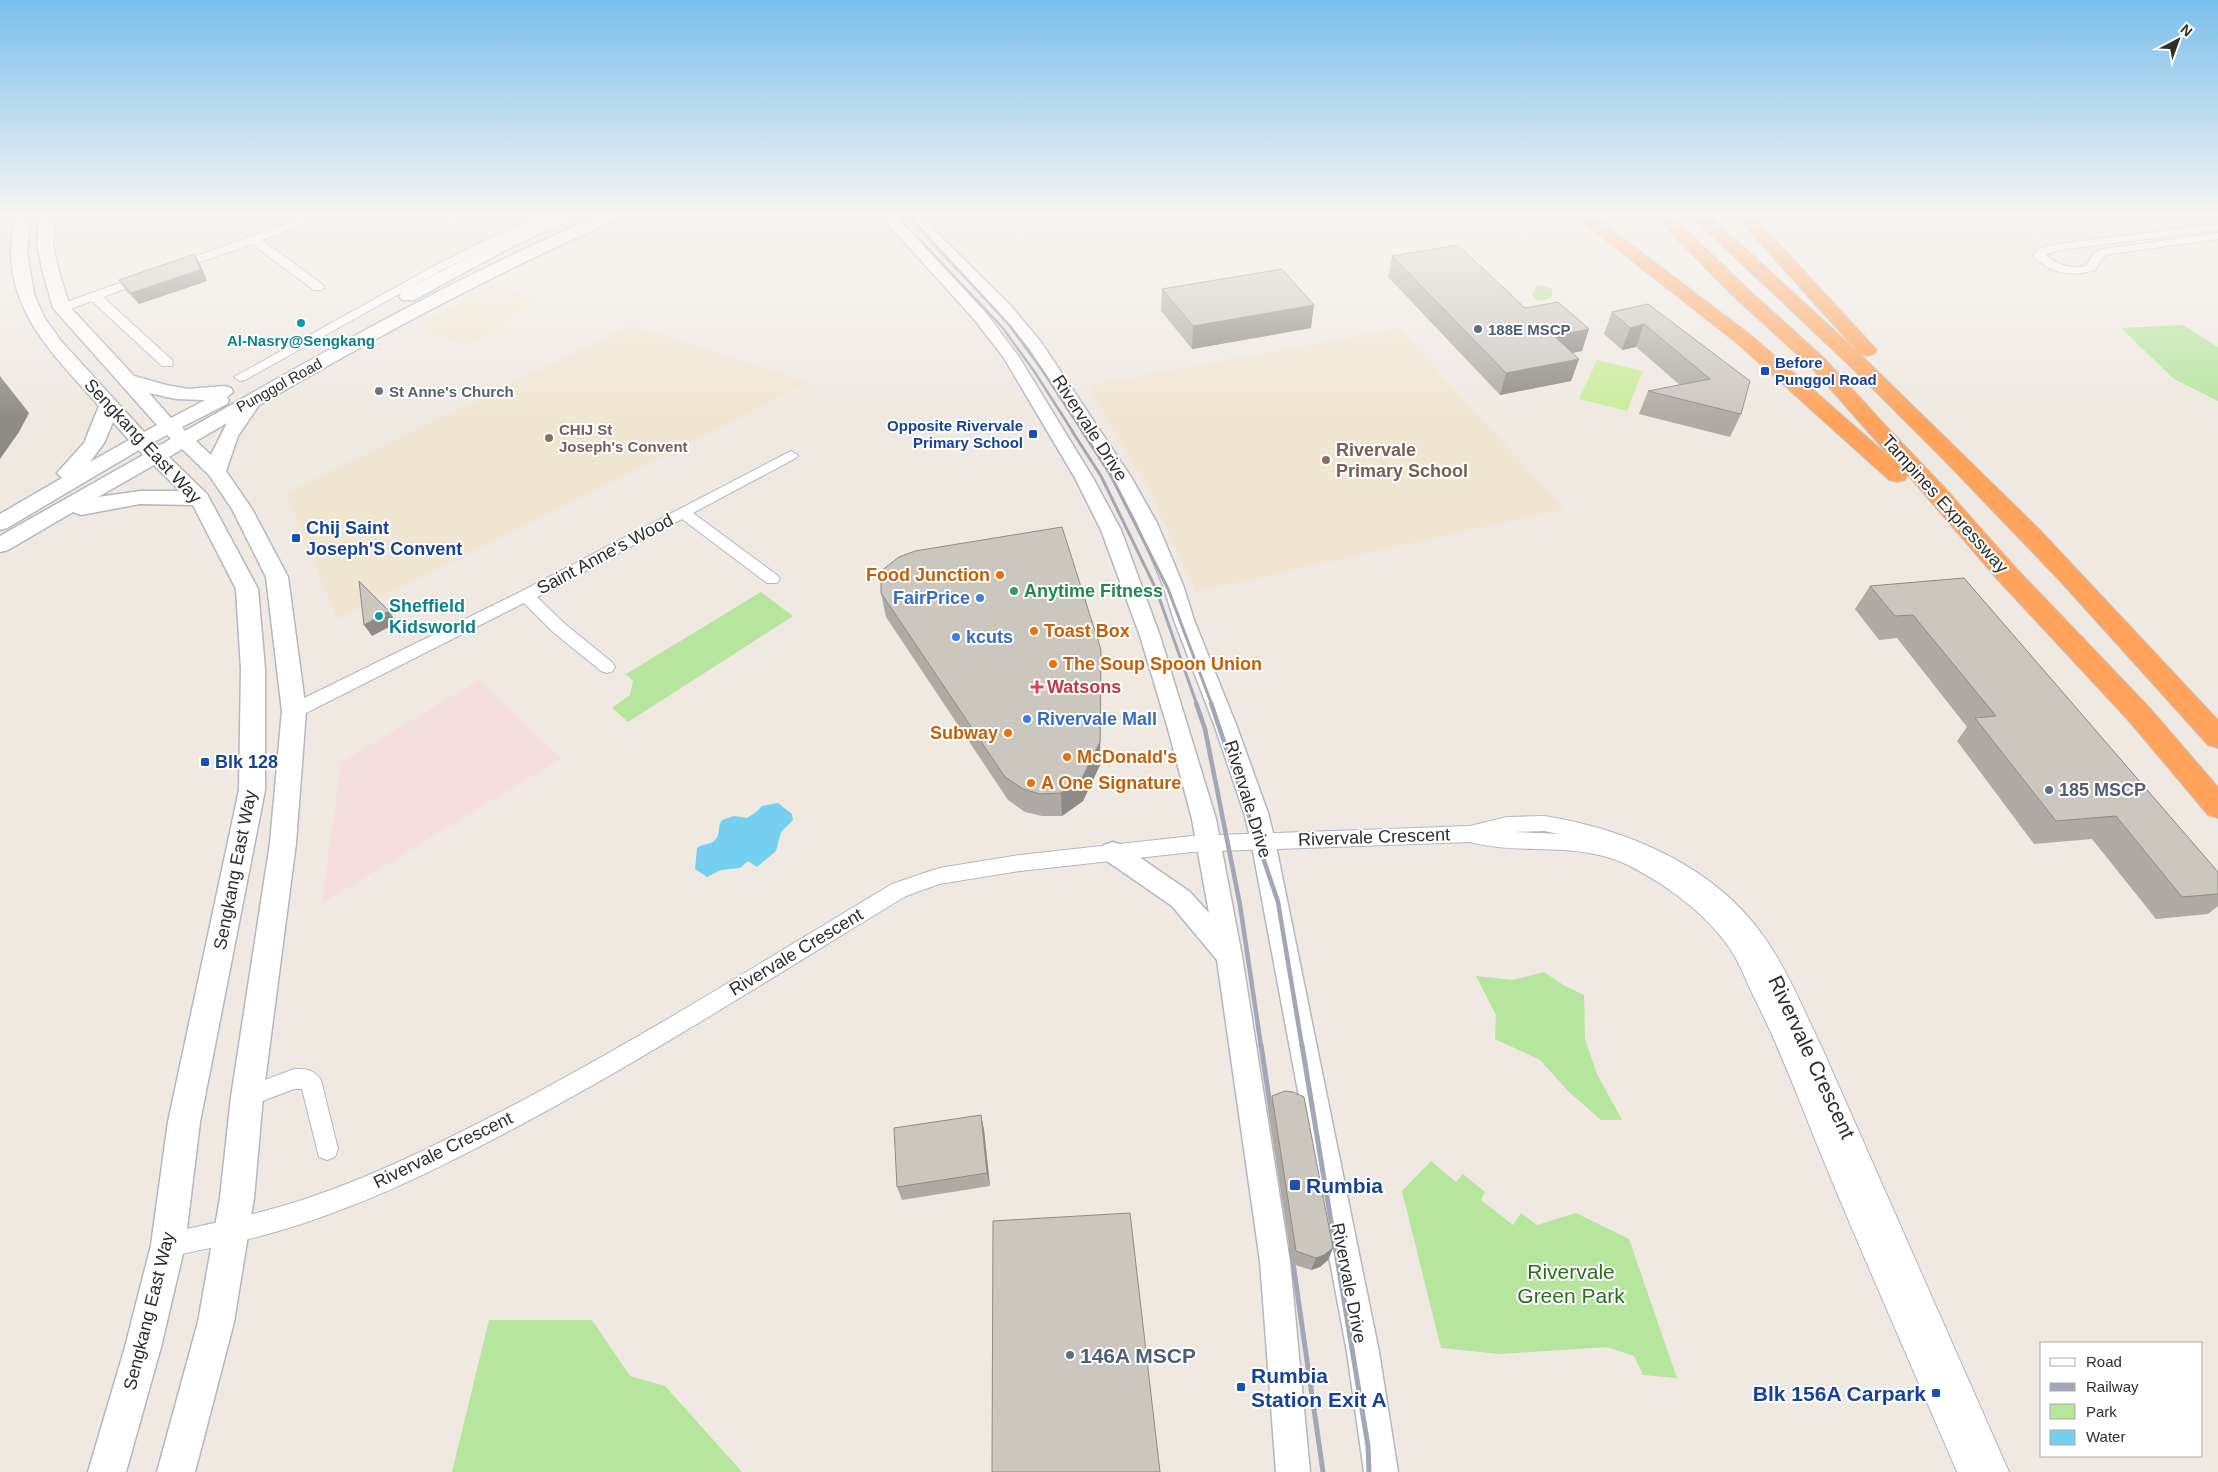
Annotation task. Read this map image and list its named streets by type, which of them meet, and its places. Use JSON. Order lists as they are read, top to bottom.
{
  "streets": {
    "highway": ["Tampines Expressway"],
    "main road": ["Punggol Road", "Sengkang East Way"],
    "street": ["Rivervale Drive", "Saint Anne's Wood", "Rivervale Crescent"]
  },
  "crossings": [
    ["Punggol Road", "Sengkang East Way"],
    ["Rivervale Drive", "Rivervale Crescent"],
    ["Sengkang East Way", "Saint Anne's Wood"],
    ["Sengkang East Way", "Rivervale Crescent"]
  ],
  "parks": ["Rivervale Green Park"],
  "places": {
    "other": [
      "Al-Nasry@Sengkang",
      "188E MSCP",
      "St Anne's Church",
      "CHIJ St Joseph's Convent",
      "Rivervale Primary School",
      "Food Junction",
      "Anytime Fitness",
      "FairPrice",
      "Sheffield Kidsworld",
      "Toast Box",
      "kcuts",
      "The Soup Spoon Union",
      "Rivervale Mall",
      "Subway",
      "McDonald's",
      "A One Signature",
      "185 MSCP",
      "146A MSCP"
    ],
    "transit": [
      "Before Punggol Road",
      "Opposite Rivervale Primary School",
      "Chij Saint Joseph'S Convent",
      "Blk 128",
      "Rumbia",
      "Rumbia Station Exit A",
      "Blk 156A Carpark"
    ],
    "health": ["Watsons"]
  },
  "legend": [
    "Road",
    "Railway",
    "Park",
    "Water"
  ],
  "north": "top right"
}
